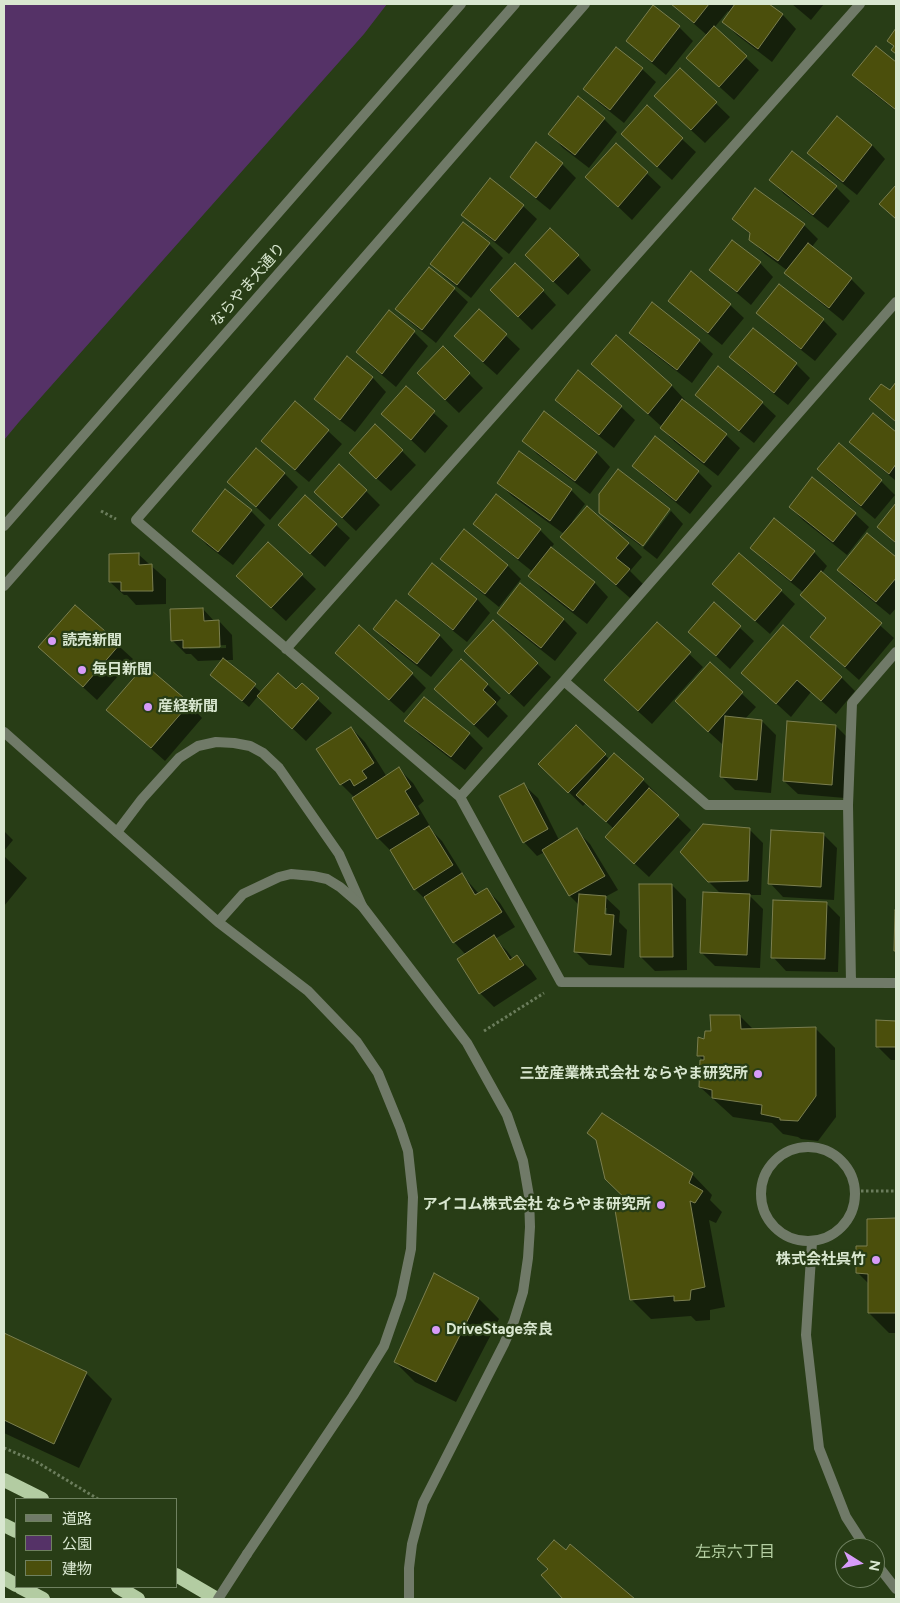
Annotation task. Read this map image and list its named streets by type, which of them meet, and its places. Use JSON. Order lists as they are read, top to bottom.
{
  "streets": {
    "street": ["ならやま大通り"]
  },
  "districts": ["左京六丁目"],
  "places": [
    "読売新聞",
    "毎日新聞",
    "産経新聞",
    "三笠産業株式会社 ならやま研究所",
    "アイコム株式会社 ならやま研究所",
    "株式会社呉竹",
    "DriveStage奈良"
  ],
  "legend": ["道路", "公園", "建物"],
  "north": "right"
}
